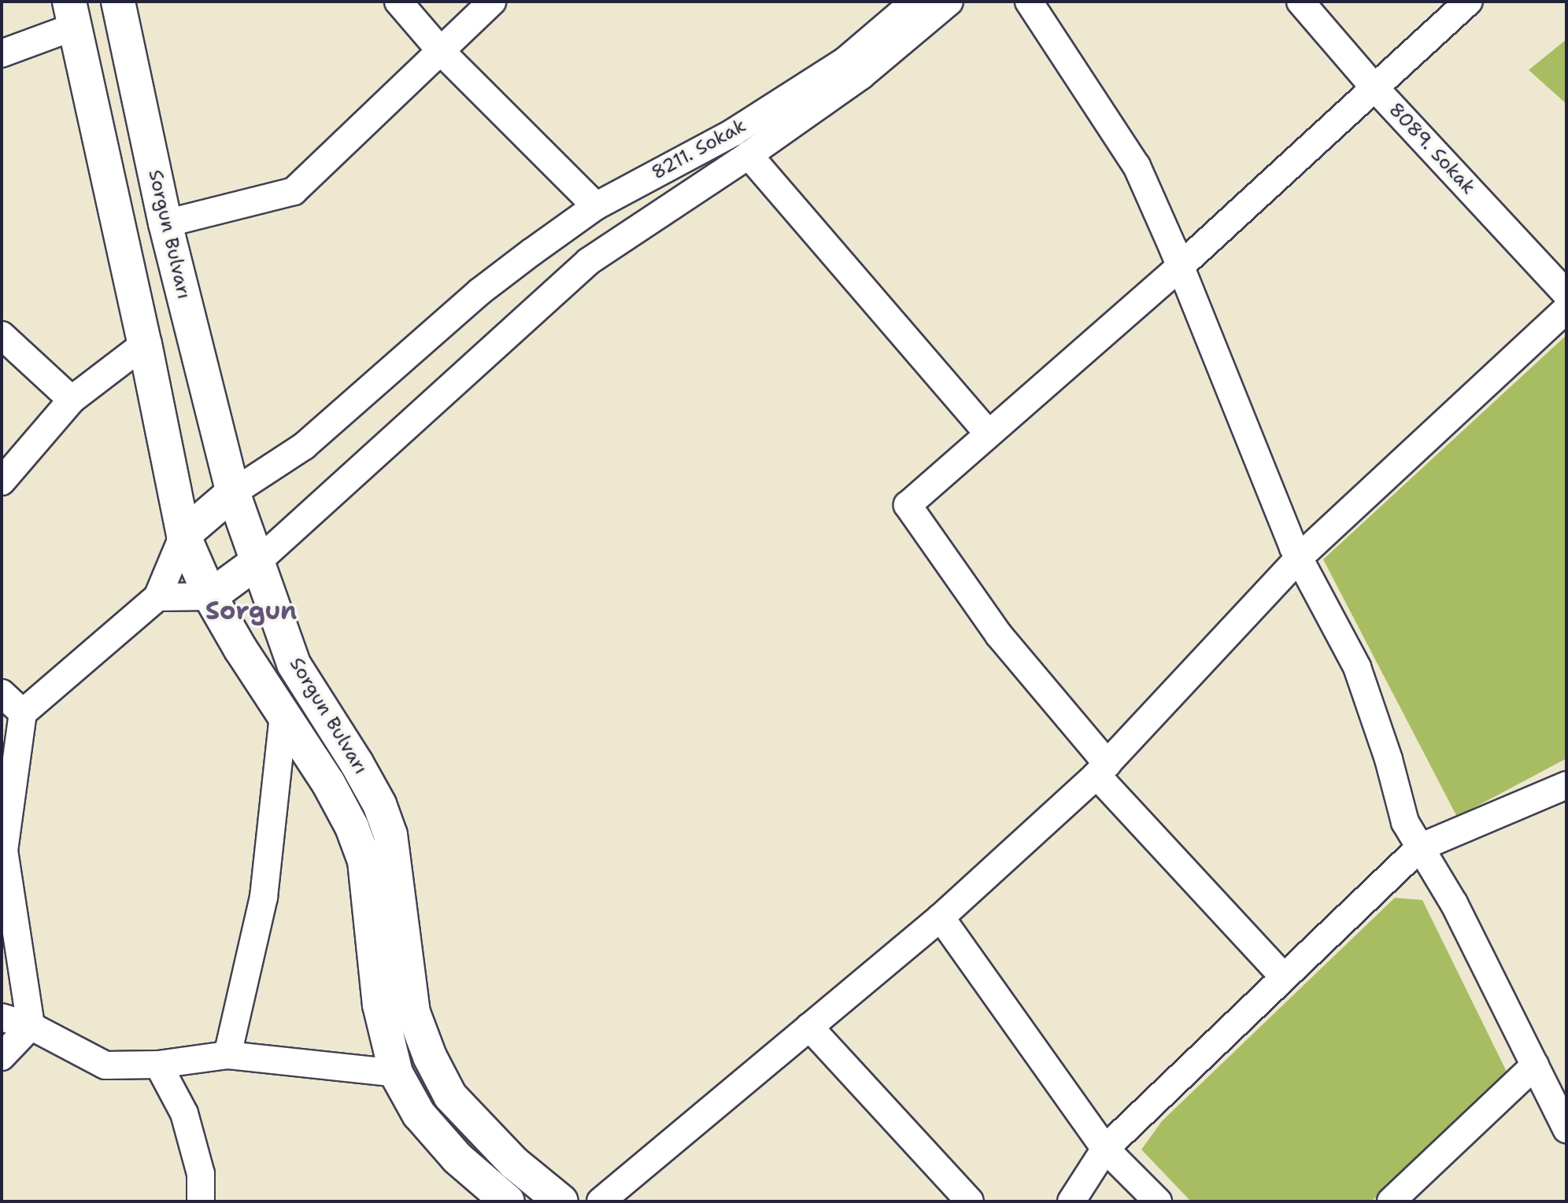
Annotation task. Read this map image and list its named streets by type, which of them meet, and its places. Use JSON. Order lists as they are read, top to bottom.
{
  "streets": {
    "main road": ["Sorgun Bulvarı"],
    "street": ["8089. Sokak", "8211. Sokak"]
  },
  "crossings": [
    ["8211. Sokak", "Sorgun Bulvarı"]
  ],
  "districts": ["Sorgun"]
}
